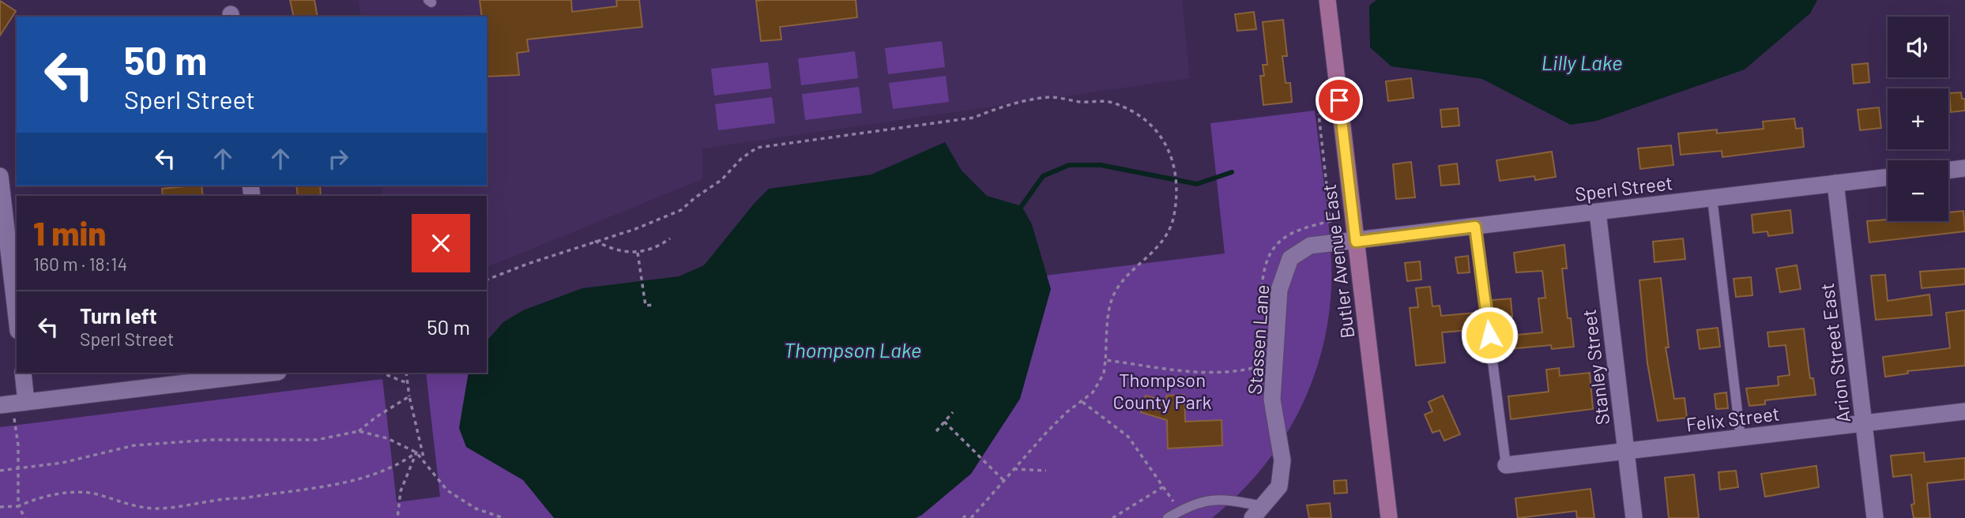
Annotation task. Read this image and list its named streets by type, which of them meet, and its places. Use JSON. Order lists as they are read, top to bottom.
{
  "streets": {
    "street": [
      "Sperl Street",
      "Butler Avenue East",
      "Stassen Lane",
      "Arion Street East",
      "Stanley Street",
      "Felix Street"
    ]
  },
  "crossings": [
    ["Sperl Street", "Butler Avenue East"],
    ["Sperl Street", "Stassen Lane"],
    ["Sperl Street", "Arion Street East"],
    ["Sperl Street", "Stanley Street"],
    ["Butler Avenue East", "Stassen Lane"],
    ["Arion Street East", "Felix Street"],
    ["Stanley Street", "Felix Street"]
  ],
  "water": ["Lilly Lake", "Thompson Lake"],
  "parks": ["Thompson County Park"],
  "page": {
    "map_buttons": ["+", "−"],
    "turn": ["50 m", "Sperl Street"],
    "heading": ["1 min", "160 m · 18:14"],
    "list": [
      {
        "name": "Turn left",
        "note": "Sperl Street",
        "value": "50 m"
      }
    ]
  }
}
